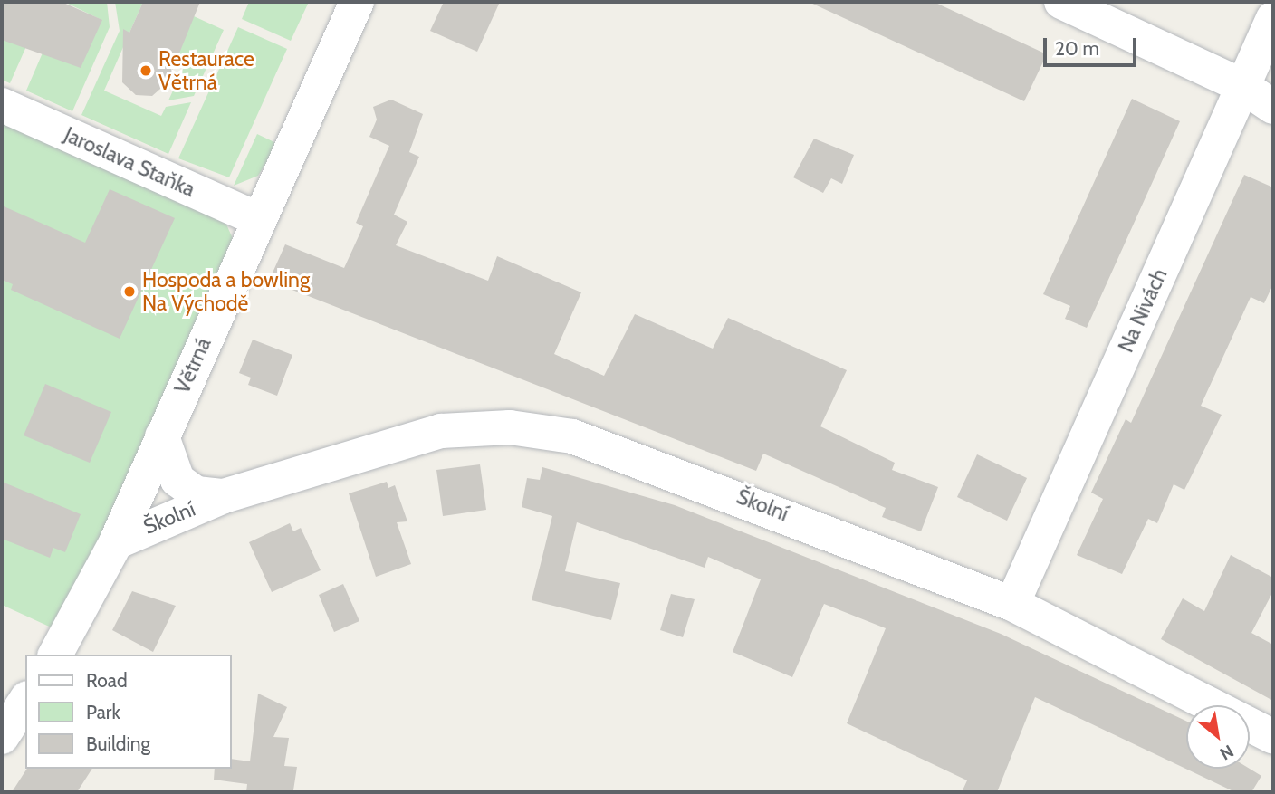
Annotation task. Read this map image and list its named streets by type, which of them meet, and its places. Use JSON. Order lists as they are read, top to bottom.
{
  "streets": {
    "street": [
      "Jaroslava Staňka",
      "Na Nivách",
      "Větrná",
      "Školní"
    ]
  },
  "crossings": [
    ["Jaroslava Staňka", "Větrná"],
    ["Na Nivách", "Školní"],
    ["Větrná", "Školní"]
  ],
  "places": ["Restaurace Větrná", "Hospoda a bowling Na Východě"],
  "legend": ["Road", "Park", "Building"],
  "scale_bar": "20 m",
  "north": "bottom right"
}
